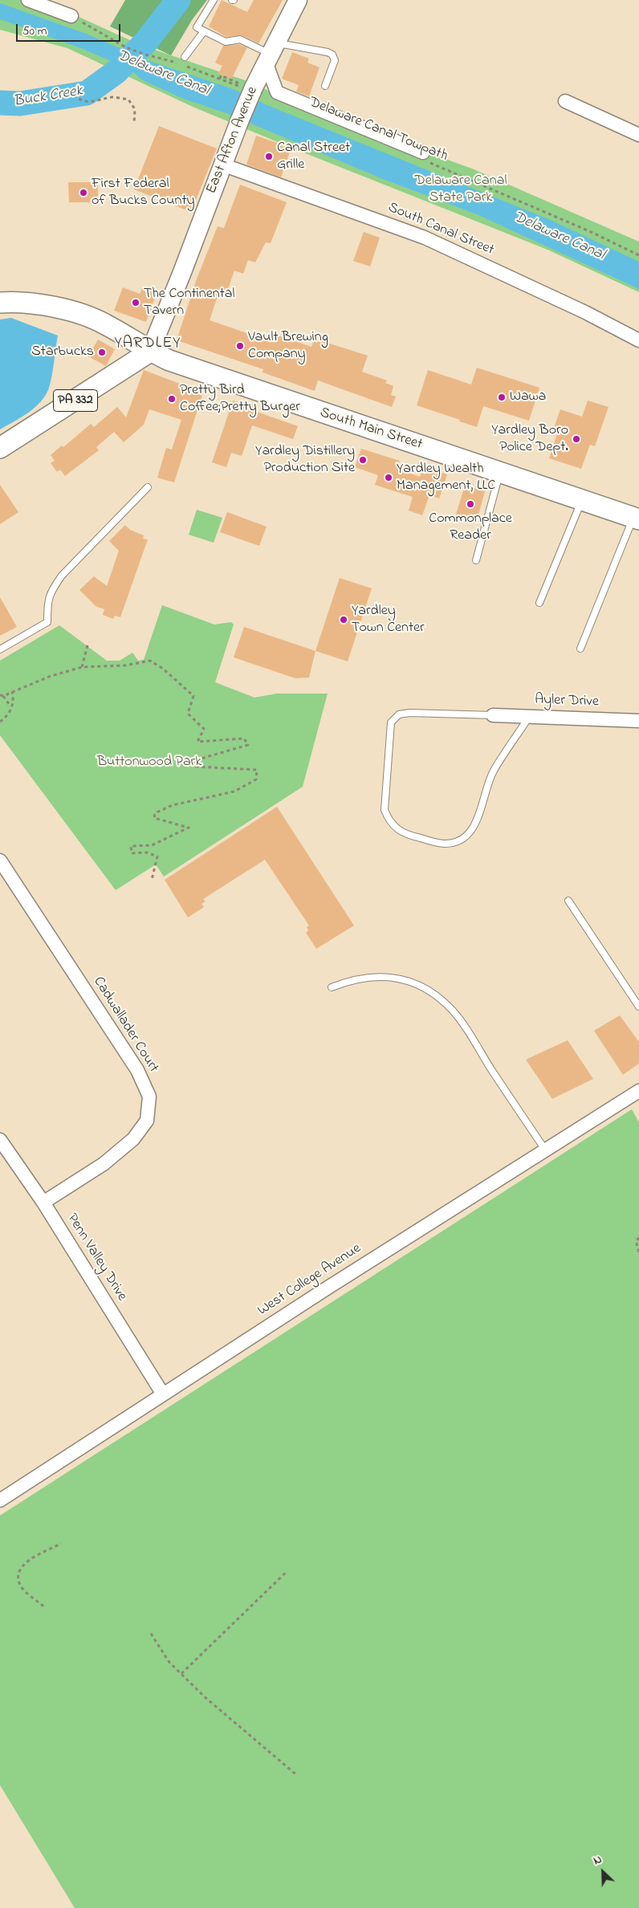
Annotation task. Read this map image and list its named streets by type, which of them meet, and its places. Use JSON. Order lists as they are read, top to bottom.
{
  "streets": {
    "main road": ["East Afton Avenue", "PA 332", "South Main Street"],
    "street": [
      "South Canal Street",
      "Ayler Drive",
      "Cadwallader Court",
      "Penn Valley Drive",
      "West College Avenue"
    ],
    "path": ["Delaware Canal Towpath"]
  },
  "crossings": [
    ["East Afton Avenue", "South Canal Street"],
    ["East Afton Avenue", "PA 332"],
    ["East Afton Avenue", "South Main Street"],
    ["PA 332", "South Main Street"],
    ["Cadwallader Court", "Penn Valley Drive"],
    ["Penn Valley Drive", "West College Avenue"]
  ],
  "districts": ["YARDLEY"],
  "water": ["Delaware Canal", "Buck Creek"],
  "parks": ["Delaware Canal State Park", "Buttonwood Park"],
  "places": [
    "Canal Street Grille",
    "First Federal of Bucks County",
    "The Continental Tavern",
    "Vault Brewing Company",
    "Starbucks",
    "Wawa",
    "Pretty Bird Coffee;Pretty Burger",
    "Yardley Boro Police Dept.",
    "Yardley Distillery Production Site",
    "Yardley Wealth Management, LLC",
    "Commonplace Reader",
    "Yardley Town Center"
  ],
  "scale_bar": "50 m",
  "north": "top left"
}
